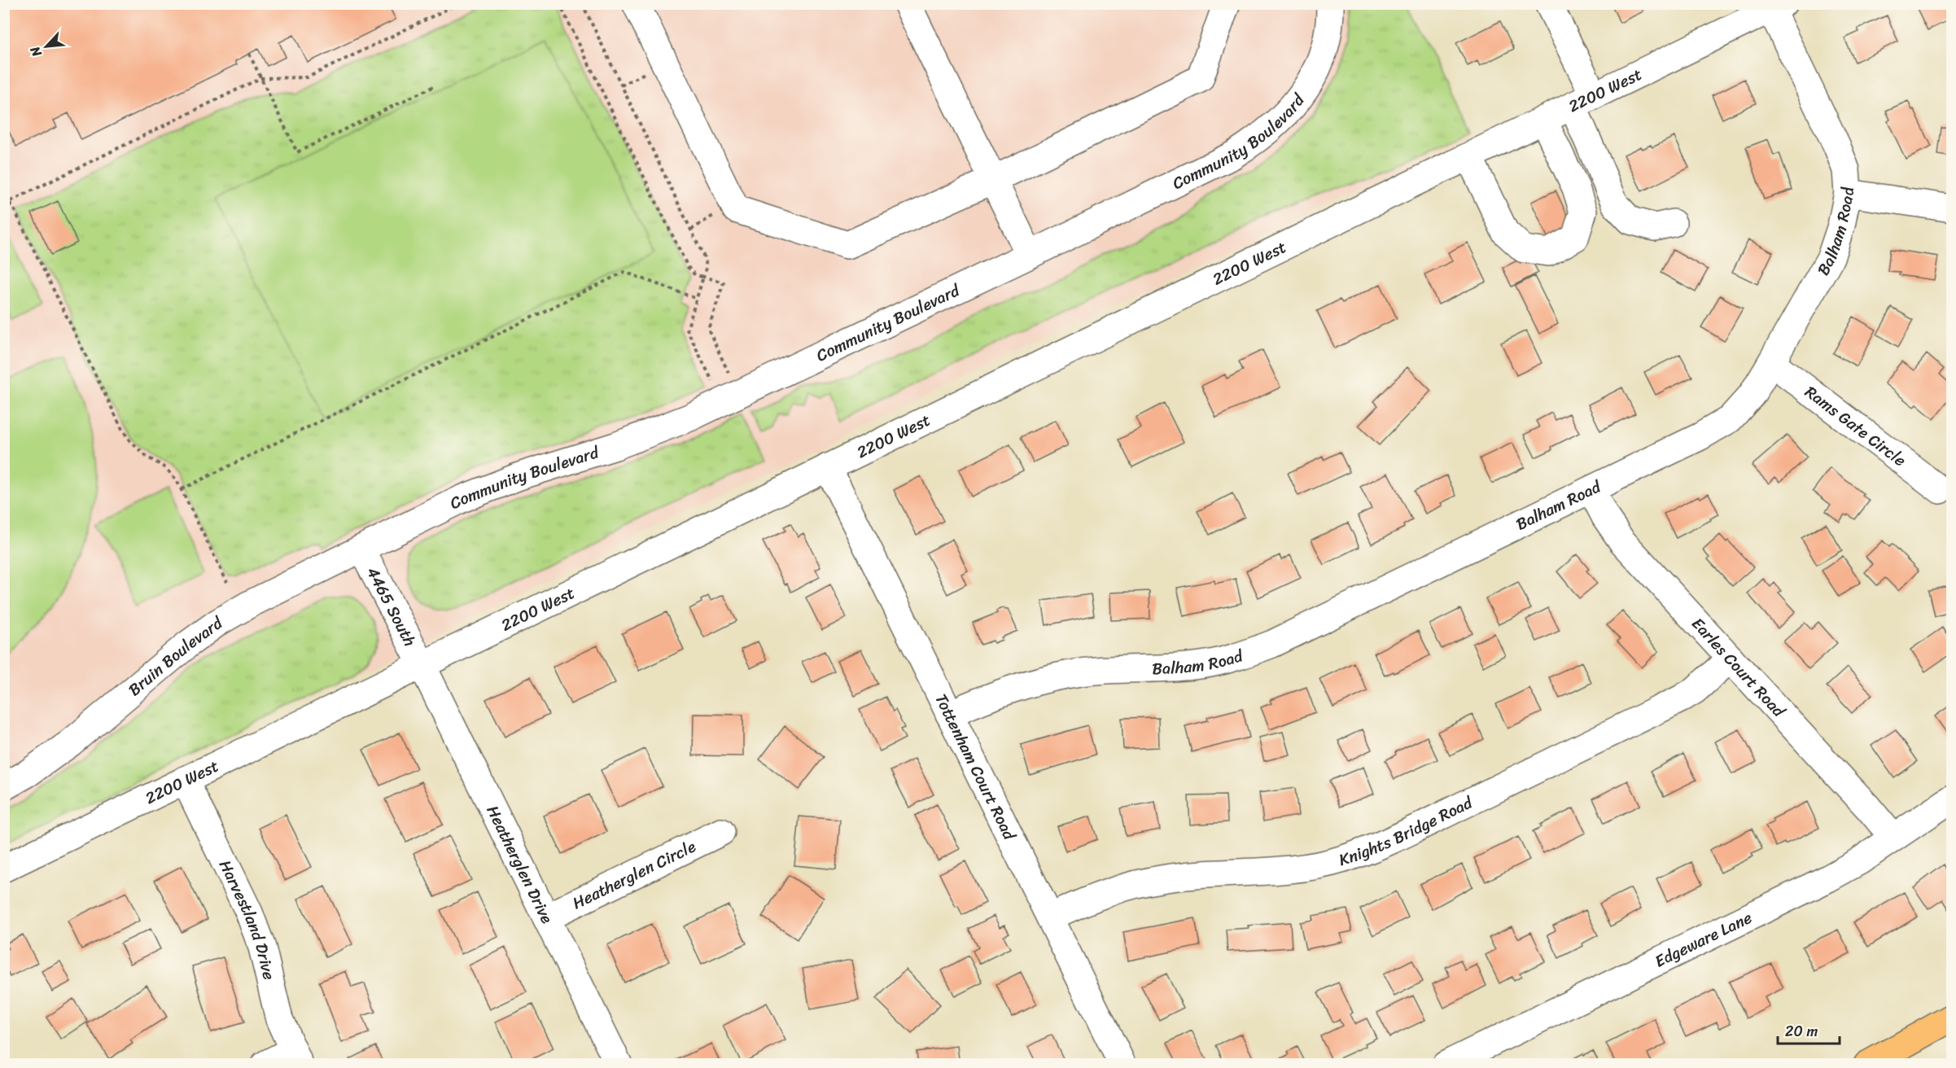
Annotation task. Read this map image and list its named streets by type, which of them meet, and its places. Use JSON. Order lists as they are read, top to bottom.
{
  "streets": {
    "street": [
      "2200 West",
      "Community Boulevard",
      "Balham Road",
      "Rams Gate Circle",
      "4465 South",
      "Bruin Boulevard",
      "Earles Court Road",
      "Tottenham Court Road",
      "Knights Bridge Road",
      "Heatherglen Drive",
      "Heatherglen Circle",
      "Harvestland Drive",
      "Edgeware Lane"
    ]
  },
  "crossings": [
    ["2200 West", "Balham Road"],
    ["2200 West", "4465 South"],
    ["2200 West", "Tottenham Court Road"],
    ["2200 West", "Heatherglen Drive"],
    ["2200 West", "Harvestland Drive"],
    ["Community Boulevard", "4465 South"],
    ["Community Boulevard", "Bruin Boulevard"],
    ["Balham Road", "Rams Gate Circle"],
    ["Balham Road", "Earles Court Road"],
    ["Balham Road", "Tottenham Court Road"],
    ["4465 South", "Bruin Boulevard"],
    ["4465 South", "Heatherglen Drive"],
    ["Earles Court Road", "Knights Bridge Road"],
    ["Earles Court Road", "Edgeware Lane"],
    ["Tottenham Court Road", "Knights Bridge Road"],
    ["Heatherglen Drive", "Heatherglen Circle"]
  ],
  "scale_bar": "20 m",
  "north": "bottom left"
}
